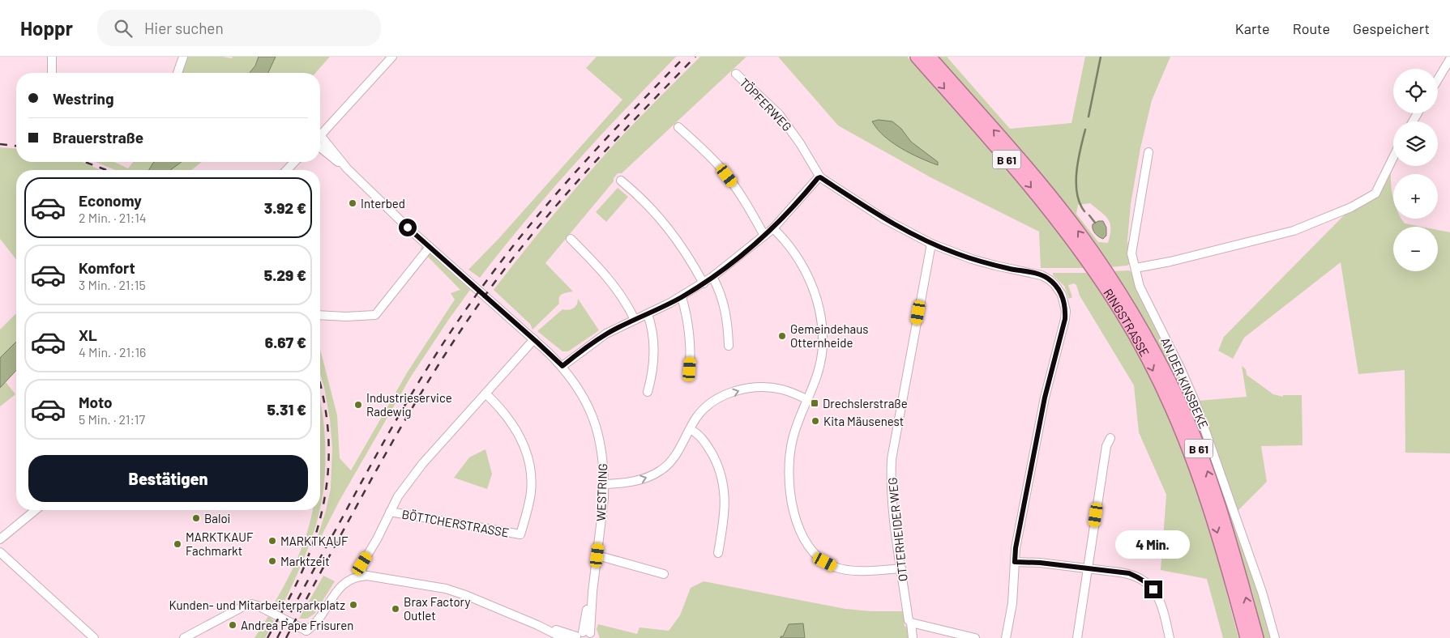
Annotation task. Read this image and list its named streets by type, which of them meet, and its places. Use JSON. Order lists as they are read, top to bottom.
{
  "streets": {
    "highway": ["B 61", "RINGSTRASSE"],
    "street": [
      "TÖPFERWEG",
      "AN DER KINSBEKE",
      "WESTRING",
      "BÖTTCHERSTRASSE",
      "OTTERHEIDER WEG"
    ]
  },
  "places": {
    "other": [
      "Interbed",
      "Gemeindehaus Otternheide",
      "Industrieservice Radewig",
      "Kita Mäusenest",
      "Baloi",
      "MARKTKAUF",
      "MARKTKAUF Fachmarkt",
      "Marktzeit",
      "Kunden- und Mitarbeiterparkplatz",
      "Brax Factory Outlet",
      "Andrea Pape Frisuren"
    ],
    "transit": ["Drechslerstraße"]
  },
  "page": {
    "header": "Hoppr",
    "search": "Hier suchen",
    "nav": ["Karte", "Route", "Gespeichert"],
    "map_buttons": ["+", "−"],
    "banner": ["Westring", "Brauerstraße"],
    "list": [
      {
        "name": "Economy",
        "note": "2 Min. · 21:14",
        "value": "3.92 €"
      },
      {
        "name": "Komfort",
        "note": "3 Min. · 21:15",
        "value": "5.29 €"
      },
      {
        "name": "XL",
        "note": "4 Min. · 21:16",
        "value": "6.67 €"
      },
      {
        "name": "Moto",
        "note": "5 Min. · 21:17",
        "value": "5.31 €"
      }
    ],
    "buttons": "Bestätigen",
    "bubble": "4 Min."
  }
}
